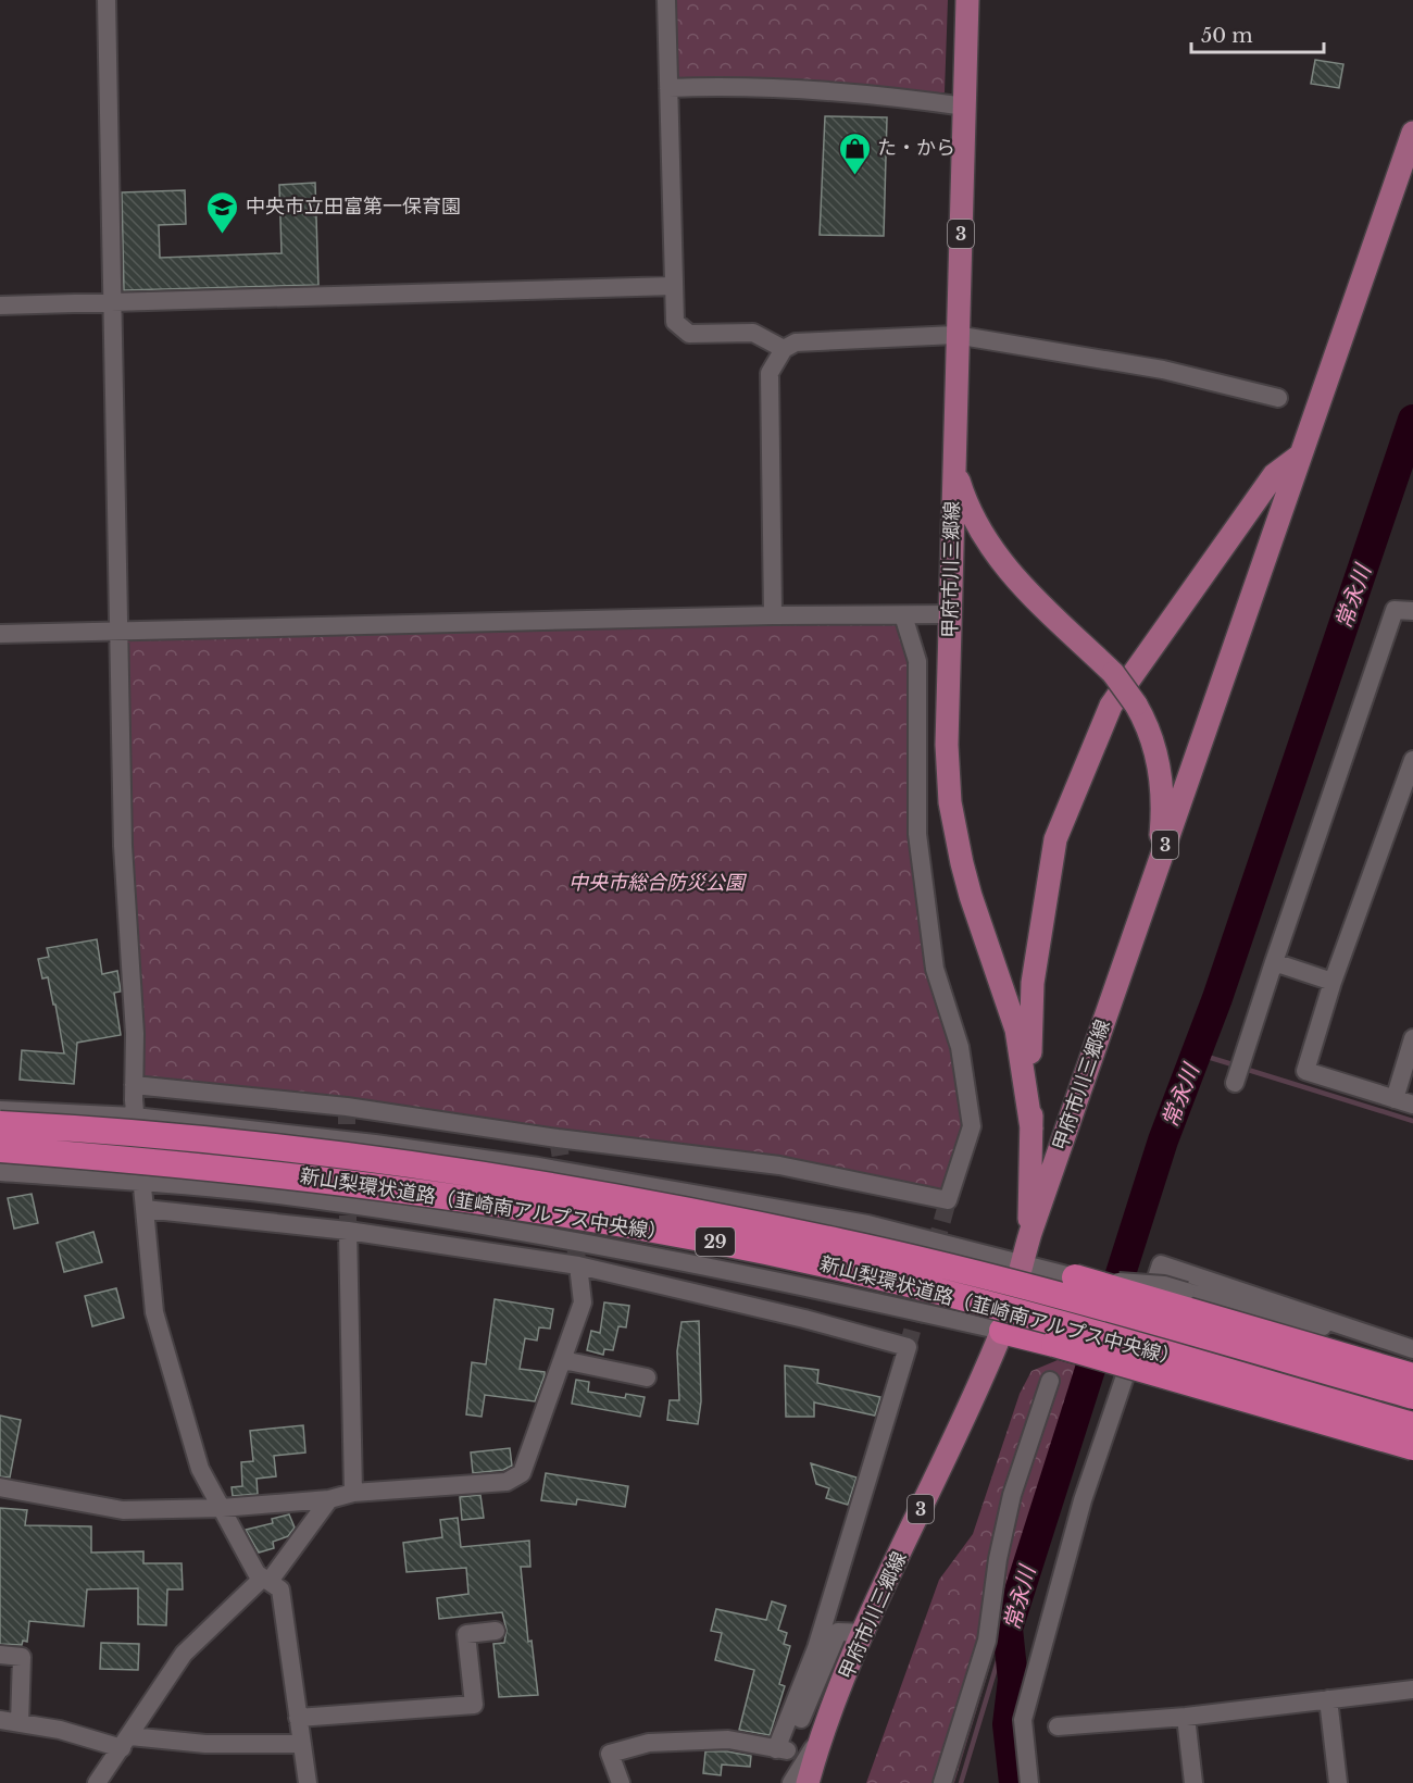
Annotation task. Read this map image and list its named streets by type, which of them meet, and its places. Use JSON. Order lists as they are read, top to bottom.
{
  "streets": {
    "highway": ["新山梨環状道路（韮崎南アルプス中央線）", "29"],
    "main road": ["3", "甲府市川三郷線"]
  },
  "water": ["常永川"],
  "parks": ["中央市総合防災公園"],
  "places": {
    "shop": ["た・から"],
    "school or university": ["中央市立田富第一保育園"]
  },
  "scale_bar": "50 m"
}
